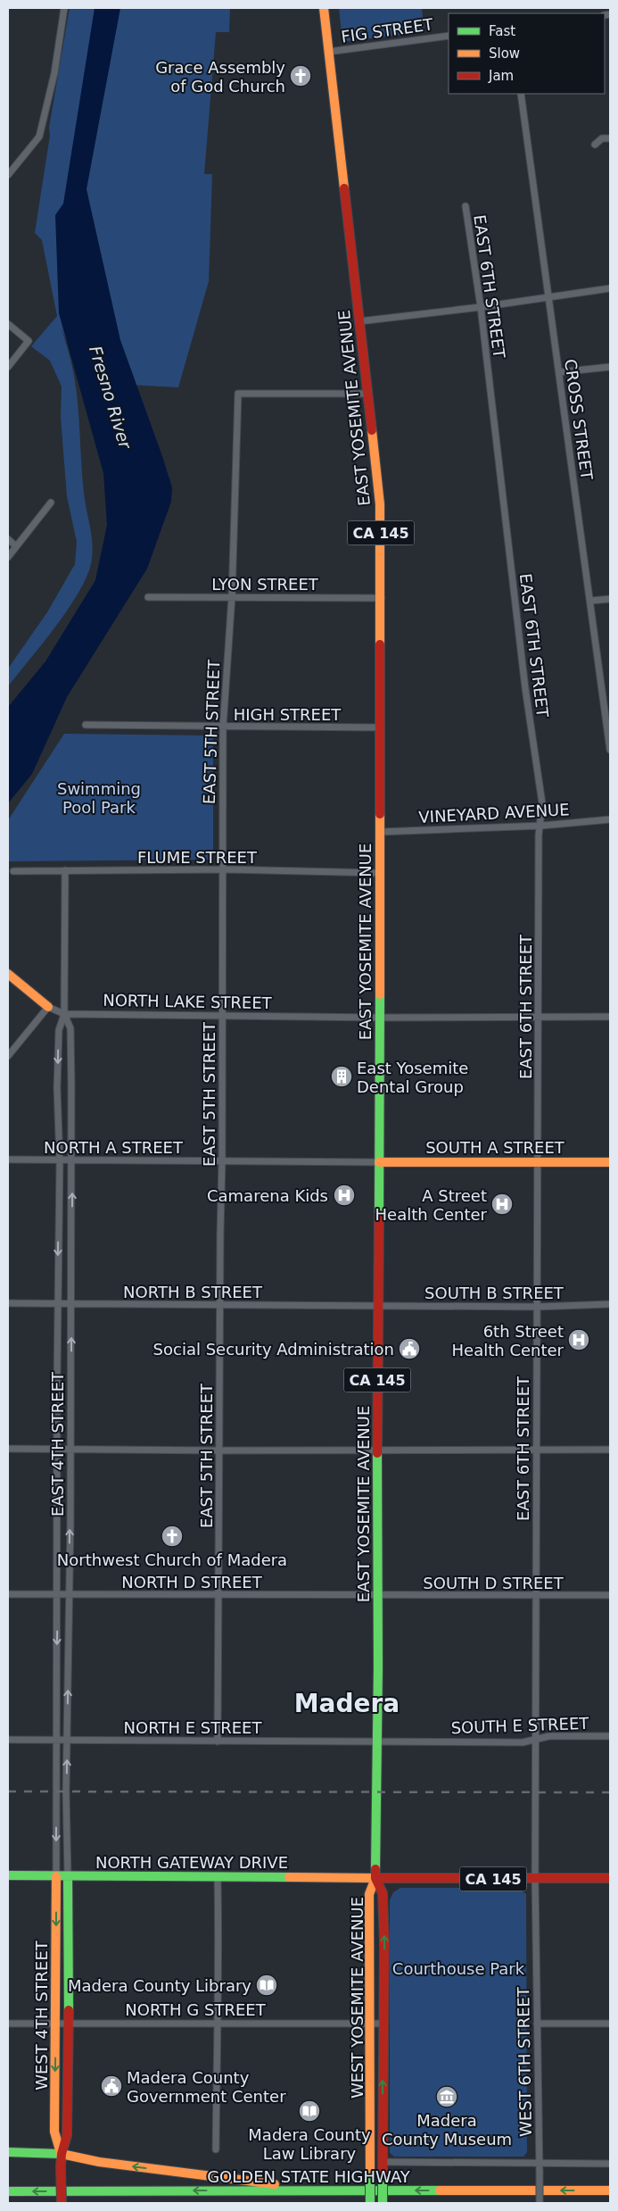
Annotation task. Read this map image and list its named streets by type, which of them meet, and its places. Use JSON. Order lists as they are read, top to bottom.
{
  "streets": {
    "main road": [
      "EAST YOSEMITE AVENUE",
      "CA 145",
      "NORTH LAKE STREET",
      "SOUTH A STREET",
      "NORTH GATEWAY DRIVE",
      "WEST YOSEMITE AVENUE",
      "WEST 4TH STREET",
      "GOLDEN STATE HIGHWAY"
    ],
    "street": [
      "FIG STREET",
      "EAST 6TH STREET",
      "CROSS STREET",
      "LYON STREET",
      "HIGH STREET",
      "EAST 5TH STREET",
      "VINEYARD AVENUE",
      "FLUME STREET",
      "NORTH A STREET",
      "NORTH B STREET",
      "SOUTH B STREET",
      "EAST 4TH STREET",
      "NORTH D STREET",
      "SOUTH D STREET",
      "SOUTH E STREET",
      "NORTH E STREET",
      "NORTH G STREET",
      "WEST 6TH STREET"
    ]
  },
  "crossings": [
    ["FIG STREET", "EAST YOSEMITE AVENUE"],
    ["EAST 6TH STREET", "VINEYARD AVENUE"],
    ["EAST 6TH STREET", "NORTH LAKE STREET"],
    ["EAST 6TH STREET", "SOUTH A STREET"],
    ["EAST 6TH STREET", "SOUTH B STREET"],
    ["EAST 6TH STREET", "SOUTH D STREET"],
    ["EAST 6TH STREET", "SOUTH E STREET"],
    ["EAST 6TH STREET", "WEST 6TH STREET"],
    ["EAST YOSEMITE AVENUE", "CA 145"],
    ["EAST YOSEMITE AVENUE", "LYON STREET"],
    ["EAST YOSEMITE AVENUE", "HIGH STREET"],
    ["EAST YOSEMITE AVENUE", "EAST 5TH STREET"],
    ["EAST YOSEMITE AVENUE", "VINEYARD AVENUE"],
    ["EAST YOSEMITE AVENUE", "FLUME STREET"],
    ["EAST YOSEMITE AVENUE", "NORTH LAKE STREET"],
    ["EAST YOSEMITE AVENUE", "NORTH A STREET"],
    ["EAST YOSEMITE AVENUE", "SOUTH A STREET"],
    ["EAST YOSEMITE AVENUE", "NORTH B STREET"],
    ["EAST YOSEMITE AVENUE", "SOUTH B STREET"],
    ["EAST YOSEMITE AVENUE", "NORTH D STREET"],
    ["EAST YOSEMITE AVENUE", "SOUTH D STREET"],
    ["EAST YOSEMITE AVENUE", "SOUTH E STREET"],
    ["EAST YOSEMITE AVENUE", "NORTH E STREET"],
    ["EAST YOSEMITE AVENUE", "NORTH GATEWAY DRIVE"],
    ["EAST YOSEMITE AVENUE", "WEST YOSEMITE AVENUE"],
    ["CA 145", "NORTH GATEWAY DRIVE"],
    ["CA 145", "WEST YOSEMITE AVENUE"],
    ["CA 145", "WEST 6TH STREET"],
    ["LYON STREET", "EAST 5TH STREET"],
    ["HIGH STREET", "EAST 5TH STREET"],
    ["EAST 5TH STREET", "FLUME STREET"],
    ["EAST 5TH STREET", "NORTH LAKE STREET"],
    ["EAST 5TH STREET", "NORTH A STREET"],
    ["EAST 5TH STREET", "NORTH B STREET"],
    ["EAST 5TH STREET", "NORTH D STREET"],
    ["EAST 5TH STREET", "NORTH E STREET"],
    ["FLUME STREET", "EAST 4TH STREET"],
    ["NORTH LAKE STREET", "EAST 4TH STREET"],
    ["NORTH A STREET", "SOUTH A STREET"],
    ["NORTH A STREET", "EAST 4TH STREET"],
    ["NORTH B STREET", "SOUTH B STREET"],
    ["NORTH B STREET", "EAST 4TH STREET"],
    ["EAST 4TH STREET", "NORTH D STREET"],
    ["EAST 4TH STREET", "NORTH E STREET"],
    ["EAST 4TH STREET", "NORTH GATEWAY DRIVE"],
    ["EAST 4TH STREET", "WEST 4TH STREET"],
    ["NORTH D STREET", "SOUTH D STREET"],
    ["SOUTH E STREET", "NORTH E STREET"],
    ["NORTH GATEWAY DRIVE", "WEST YOSEMITE AVENUE"],
    ["NORTH GATEWAY DRIVE", "WEST 4TH STREET"],
    ["WEST YOSEMITE AVENUE", "NORTH G STREET"],
    ["NORTH G STREET", "WEST 4TH STREET"]
  ],
  "districts": ["Madera"],
  "water": ["Fresno River"],
  "parks": ["Swimming Pool Park", "Courthouse Park"],
  "places": {
    "church": ["Grace Assembly of God Church", "Northwest Church of Madera"],
    "building": ["East Yosemite Dental Group"],
    "hospital": ["Camarena Kids", "A Street Health Center", "6th Street Health Center"],
    "public building": ["Social Security Administration", "Madera County Government Center"],
    "library": ["Madera County Library", "Madera County Law Library"],
    "museum": ["Madera County Museum"]
  },
  "legend": ["Fast", "Slow", "Jam"]
}
